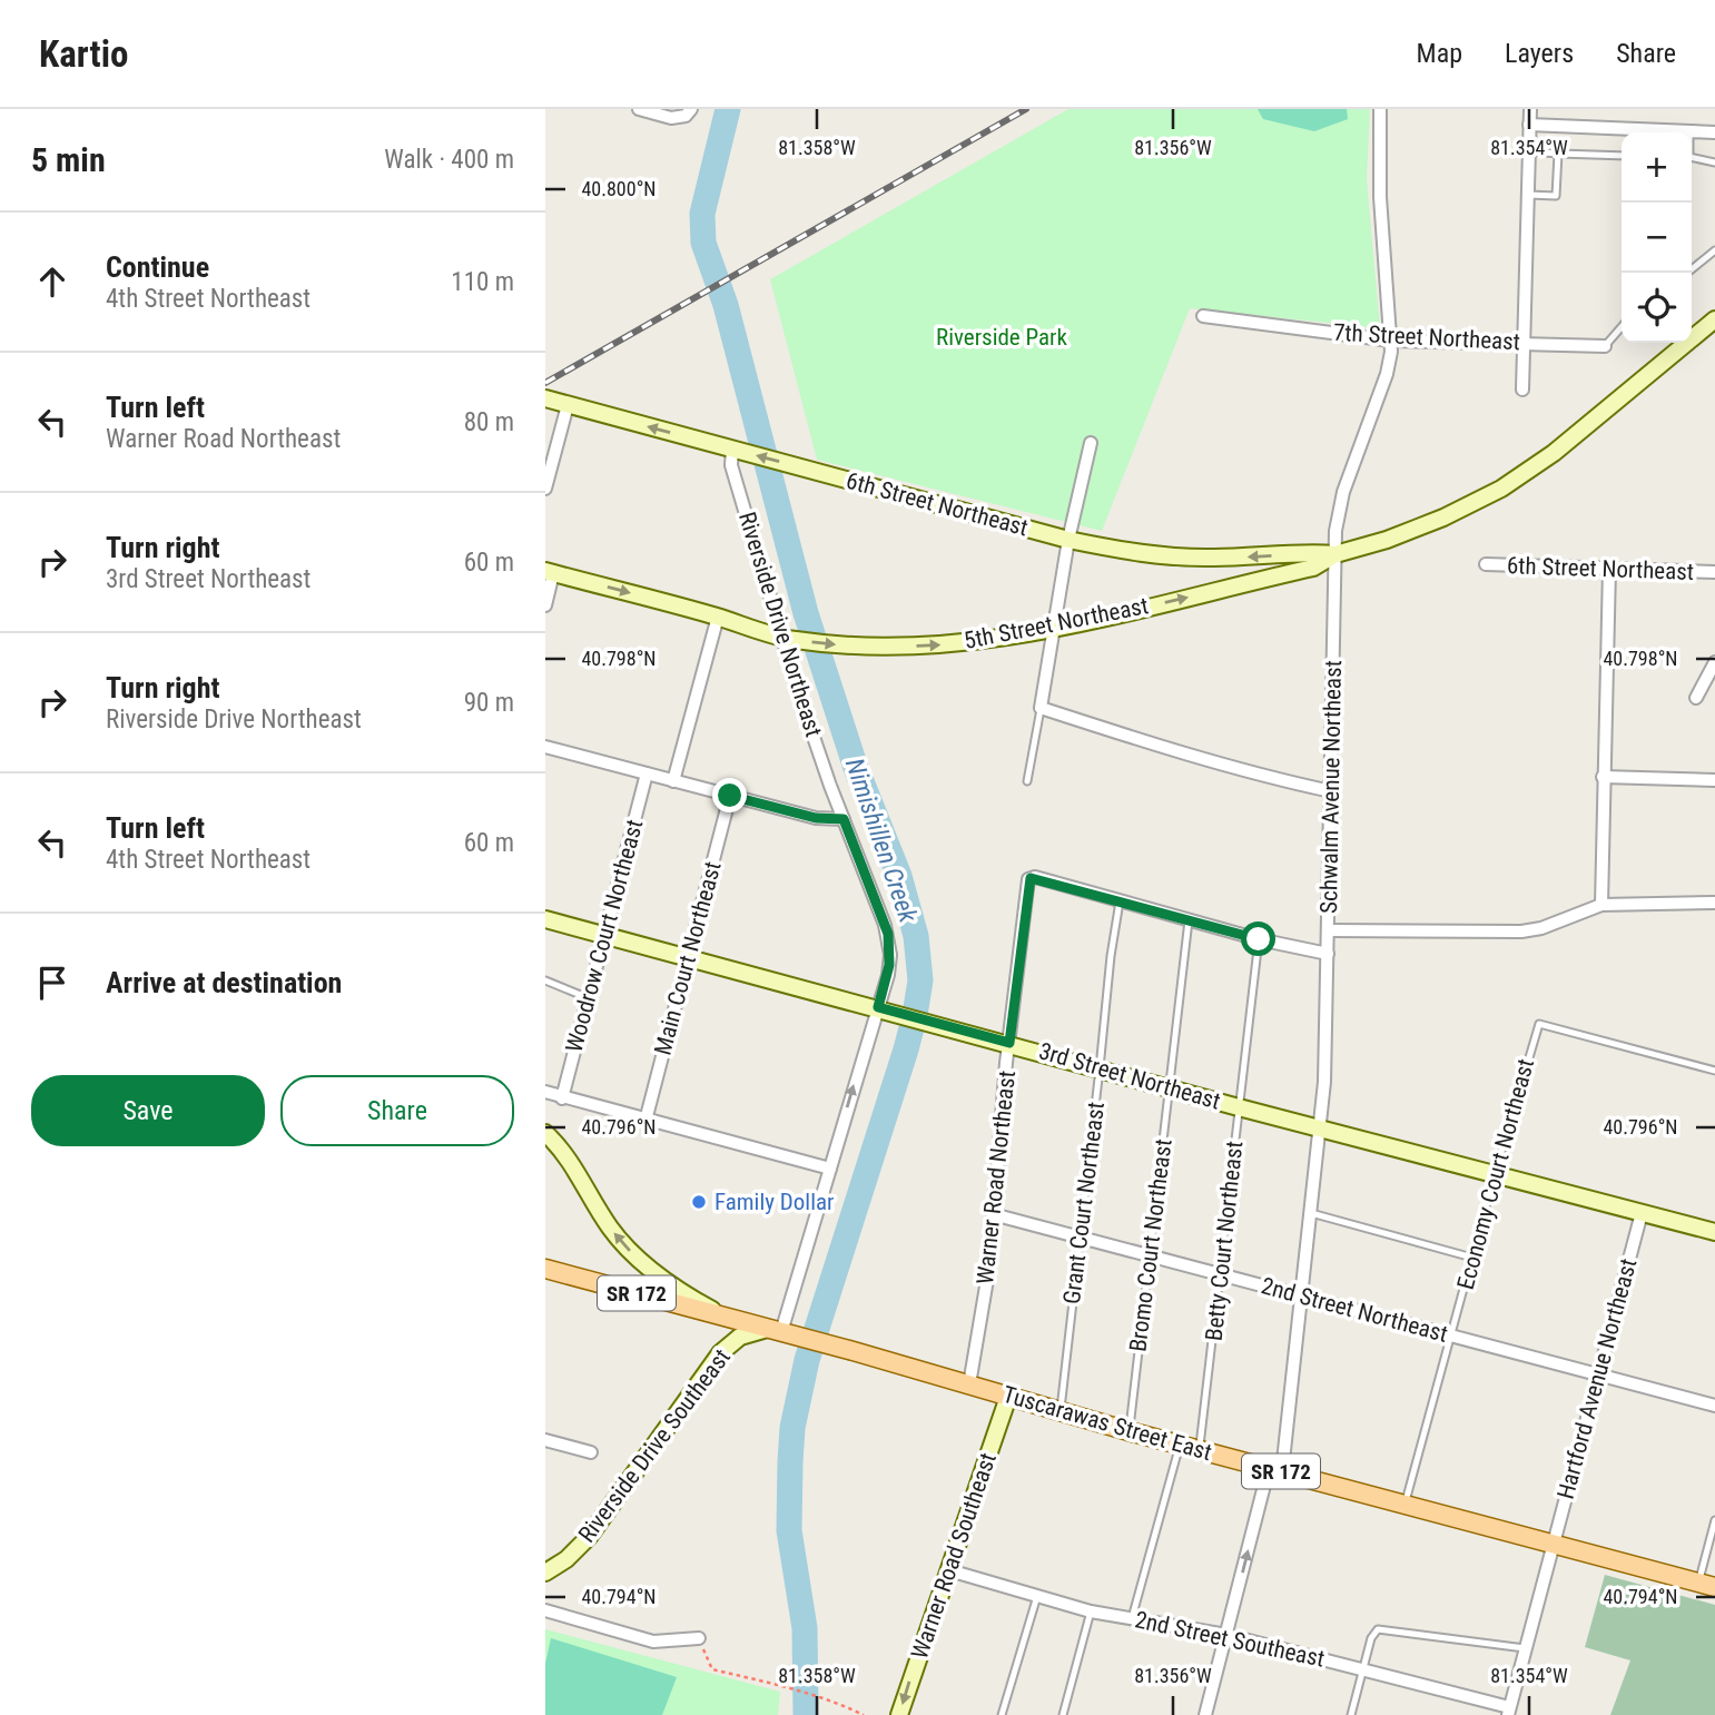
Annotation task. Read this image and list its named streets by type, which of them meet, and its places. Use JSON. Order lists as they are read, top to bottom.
{
  "streets": {
    "main road": ["SR 172", "Tuscarawas Street East"],
    "street": [
      "7th Street Northeast",
      "6th Street Northeast",
      "5th Street Northeast",
      "Riverside Drive Northeast",
      "Schwalm Avenue Northeast",
      "Woodrow Court Northeast",
      "Main Court Northeast",
      "3rd Street Northeast",
      "Warner Road Northeast",
      "2nd Street Northeast",
      "Hartford Avenue Northeast",
      "Riverside Drive Southeast",
      "Warner Road Southeast",
      "2nd Street Southeast"
    ],
    "lane": [
      "Economy Court Northeast",
      "Grant Court Northeast",
      "Betty Court Northeast",
      "Bromo Court Northeast"
    ]
  },
  "crossings": [
    ["7th Street Northeast", "Schwalm Avenue Northeast"],
    ["6th Street Northeast", "5th Street Northeast"],
    ["6th Street Northeast", "Riverside Drive Northeast"],
    ["6th Street Northeast", "Schwalm Avenue Northeast"],
    ["5th Street Northeast", "Riverside Drive Northeast"],
    ["5th Street Northeast", "Schwalm Avenue Northeast"],
    ["Riverside Drive Northeast", "3rd Street Northeast"],
    ["Riverside Drive Northeast", "Tuscarawas Street East"],
    ["Riverside Drive Northeast", "Riverside Drive Southeast"],
    ["Schwalm Avenue Northeast", "3rd Street Northeast"],
    ["Schwalm Avenue Northeast", "2nd Street Northeast"],
    ["Schwalm Avenue Northeast", "Tuscarawas Street East"],
    ["Schwalm Avenue Northeast", "2nd Street Southeast"],
    ["Woodrow Court Northeast", "3rd Street Northeast"],
    ["Main Court Northeast", "3rd Street Northeast"],
    ["3rd Street Northeast", "Economy Court Northeast"],
    ["3rd Street Northeast", "Warner Road Northeast"],
    ["3rd Street Northeast", "Grant Court Northeast"],
    ["3rd Street Northeast", "Betty Court Northeast"],
    ["3rd Street Northeast", "Bromo Court Northeast"],
    ["3rd Street Northeast", "Hartford Avenue Northeast"],
    ["Economy Court Northeast", "2nd Street Northeast"],
    ["Economy Court Northeast", "Tuscarawas Street East"],
    ["Warner Road Northeast", "Grant Court Northeast"],
    ["Warner Road Northeast", "2nd Street Northeast"],
    ["Warner Road Northeast", "Tuscarawas Street East"],
    ["Grant Court Northeast", "2nd Street Northeast"],
    ["Grant Court Northeast", "Tuscarawas Street East"],
    ["Betty Court Northeast", "2nd Street Northeast"],
    ["Betty Court Northeast", "Tuscarawas Street East"],
    ["Bromo Court Northeast", "2nd Street Northeast"],
    ["Bromo Court Northeast", "Tuscarawas Street East"],
    ["2nd Street Northeast", "Hartford Avenue Northeast"],
    ["Hartford Avenue Northeast", "Tuscarawas Street East"],
    ["Hartford Avenue Northeast", "2nd Street Southeast"],
    ["Tuscarawas Street East", "Riverside Drive Southeast"],
    ["Tuscarawas Street East", "Warner Road Southeast"],
    ["Warner Road Southeast", "2nd Street Southeast"]
  ],
  "one_way": ["6th Street Northeast", "5th Street Northeast", "Warner Road Southeast"],
  "water": ["Nimishillen Creek"],
  "parks": ["Riverside Park"],
  "places": ["Family Dollar"],
  "page": {
    "header": "Kartio",
    "nav": ["Map", "Layers", "Share"],
    "heading": ["5 min", "Walk · 400 m"],
    "map_buttons": ["+", "−"],
    "list": [
      ["Continue", "4th Street Northeast", "110 m"],
      ["Turn left", "Warner Road Northeast", "80 m"],
      ["Turn right", "3rd Street Northeast", "60 m"],
      ["Turn right", "Riverside Drive Northeast", "90 m"],
      ["Turn left", "4th Street Northeast", "60 m"],
      "Arrive at destination"
    ],
    "buttons": ["Save", "Share"]
  },
  "coordinates": [
    "81.358°W",
    "81.356°W",
    "81.354°W",
    "40.800°N",
    "40.798°N",
    "40.796°N",
    "40.794°N"
  ]
}
